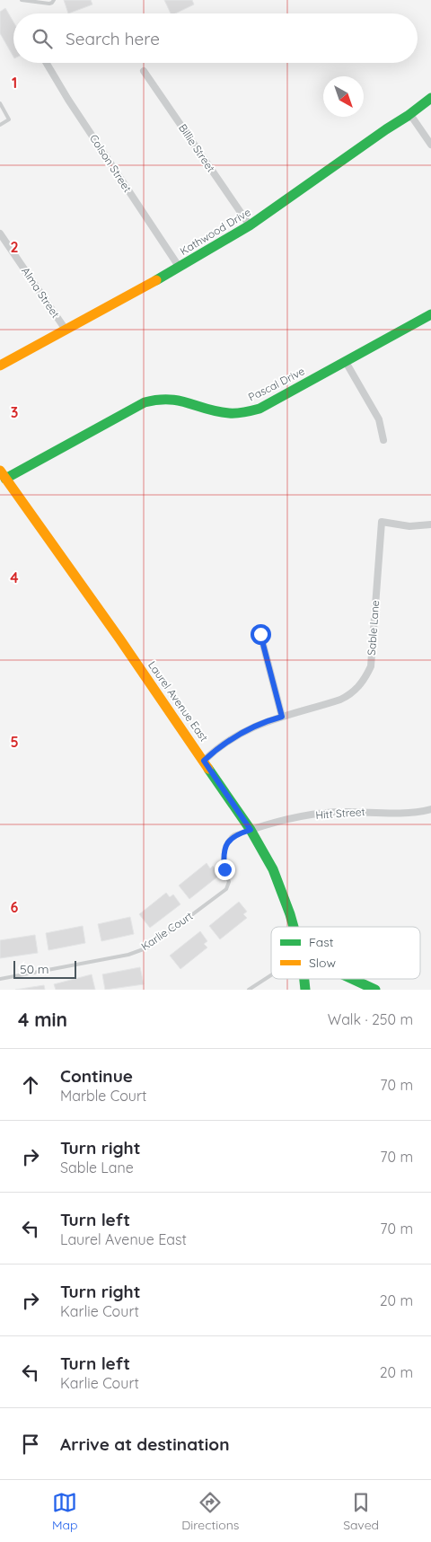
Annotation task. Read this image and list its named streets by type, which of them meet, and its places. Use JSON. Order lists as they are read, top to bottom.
{
  "streets": {
    "street": [
      "Billie Street",
      "Colson Street",
      "Kathwood Drive",
      "Alma Street",
      "Pascal Drive",
      "Sable Lane",
      "Laurel Avenue East",
      "Hitt Street"
    ],
    "lane": ["Karlie Court"]
  },
  "crossings": [
    ["Billie Street", "Kathwood Drive"],
    ["Colson Street", "Kathwood Drive"],
    ["Kathwood Drive", "Alma Street"],
    ["Pascal Drive", "Laurel Avenue East"],
    ["Sable Lane", "Laurel Avenue East"],
    ["Laurel Avenue East", "Hitt Street"],
    ["Laurel Avenue East", "Karlie Court"],
    ["Hitt Street", "Karlie Court"]
  ],
  "legend": ["Fast", "Slow"],
  "scale_bar": "50 m",
  "north": "bottom right",
  "page": {
    "search": "Search here",
    "scale": "50 m",
    "heading": ["4 min", "Walk · 250 m"],
    "list": [
      ["Continue", "Marble Court", "70 m"],
      ["Turn right", "Sable Lane", "70 m"],
      ["Turn left", "Laurel Avenue East", "70 m"],
      ["Turn right", "Karlie Court", "20 m"],
      ["Turn left", "Karlie Court", "20 m"],
      "Arrive at destination"
    ],
    "nav": ["Map", "Directions", "Saved"]
  },
  "grid": {
    "rows": [
      "1",
      "2",
      "3",
      "4",
      "5",
      "6"
    ]
  }
}
